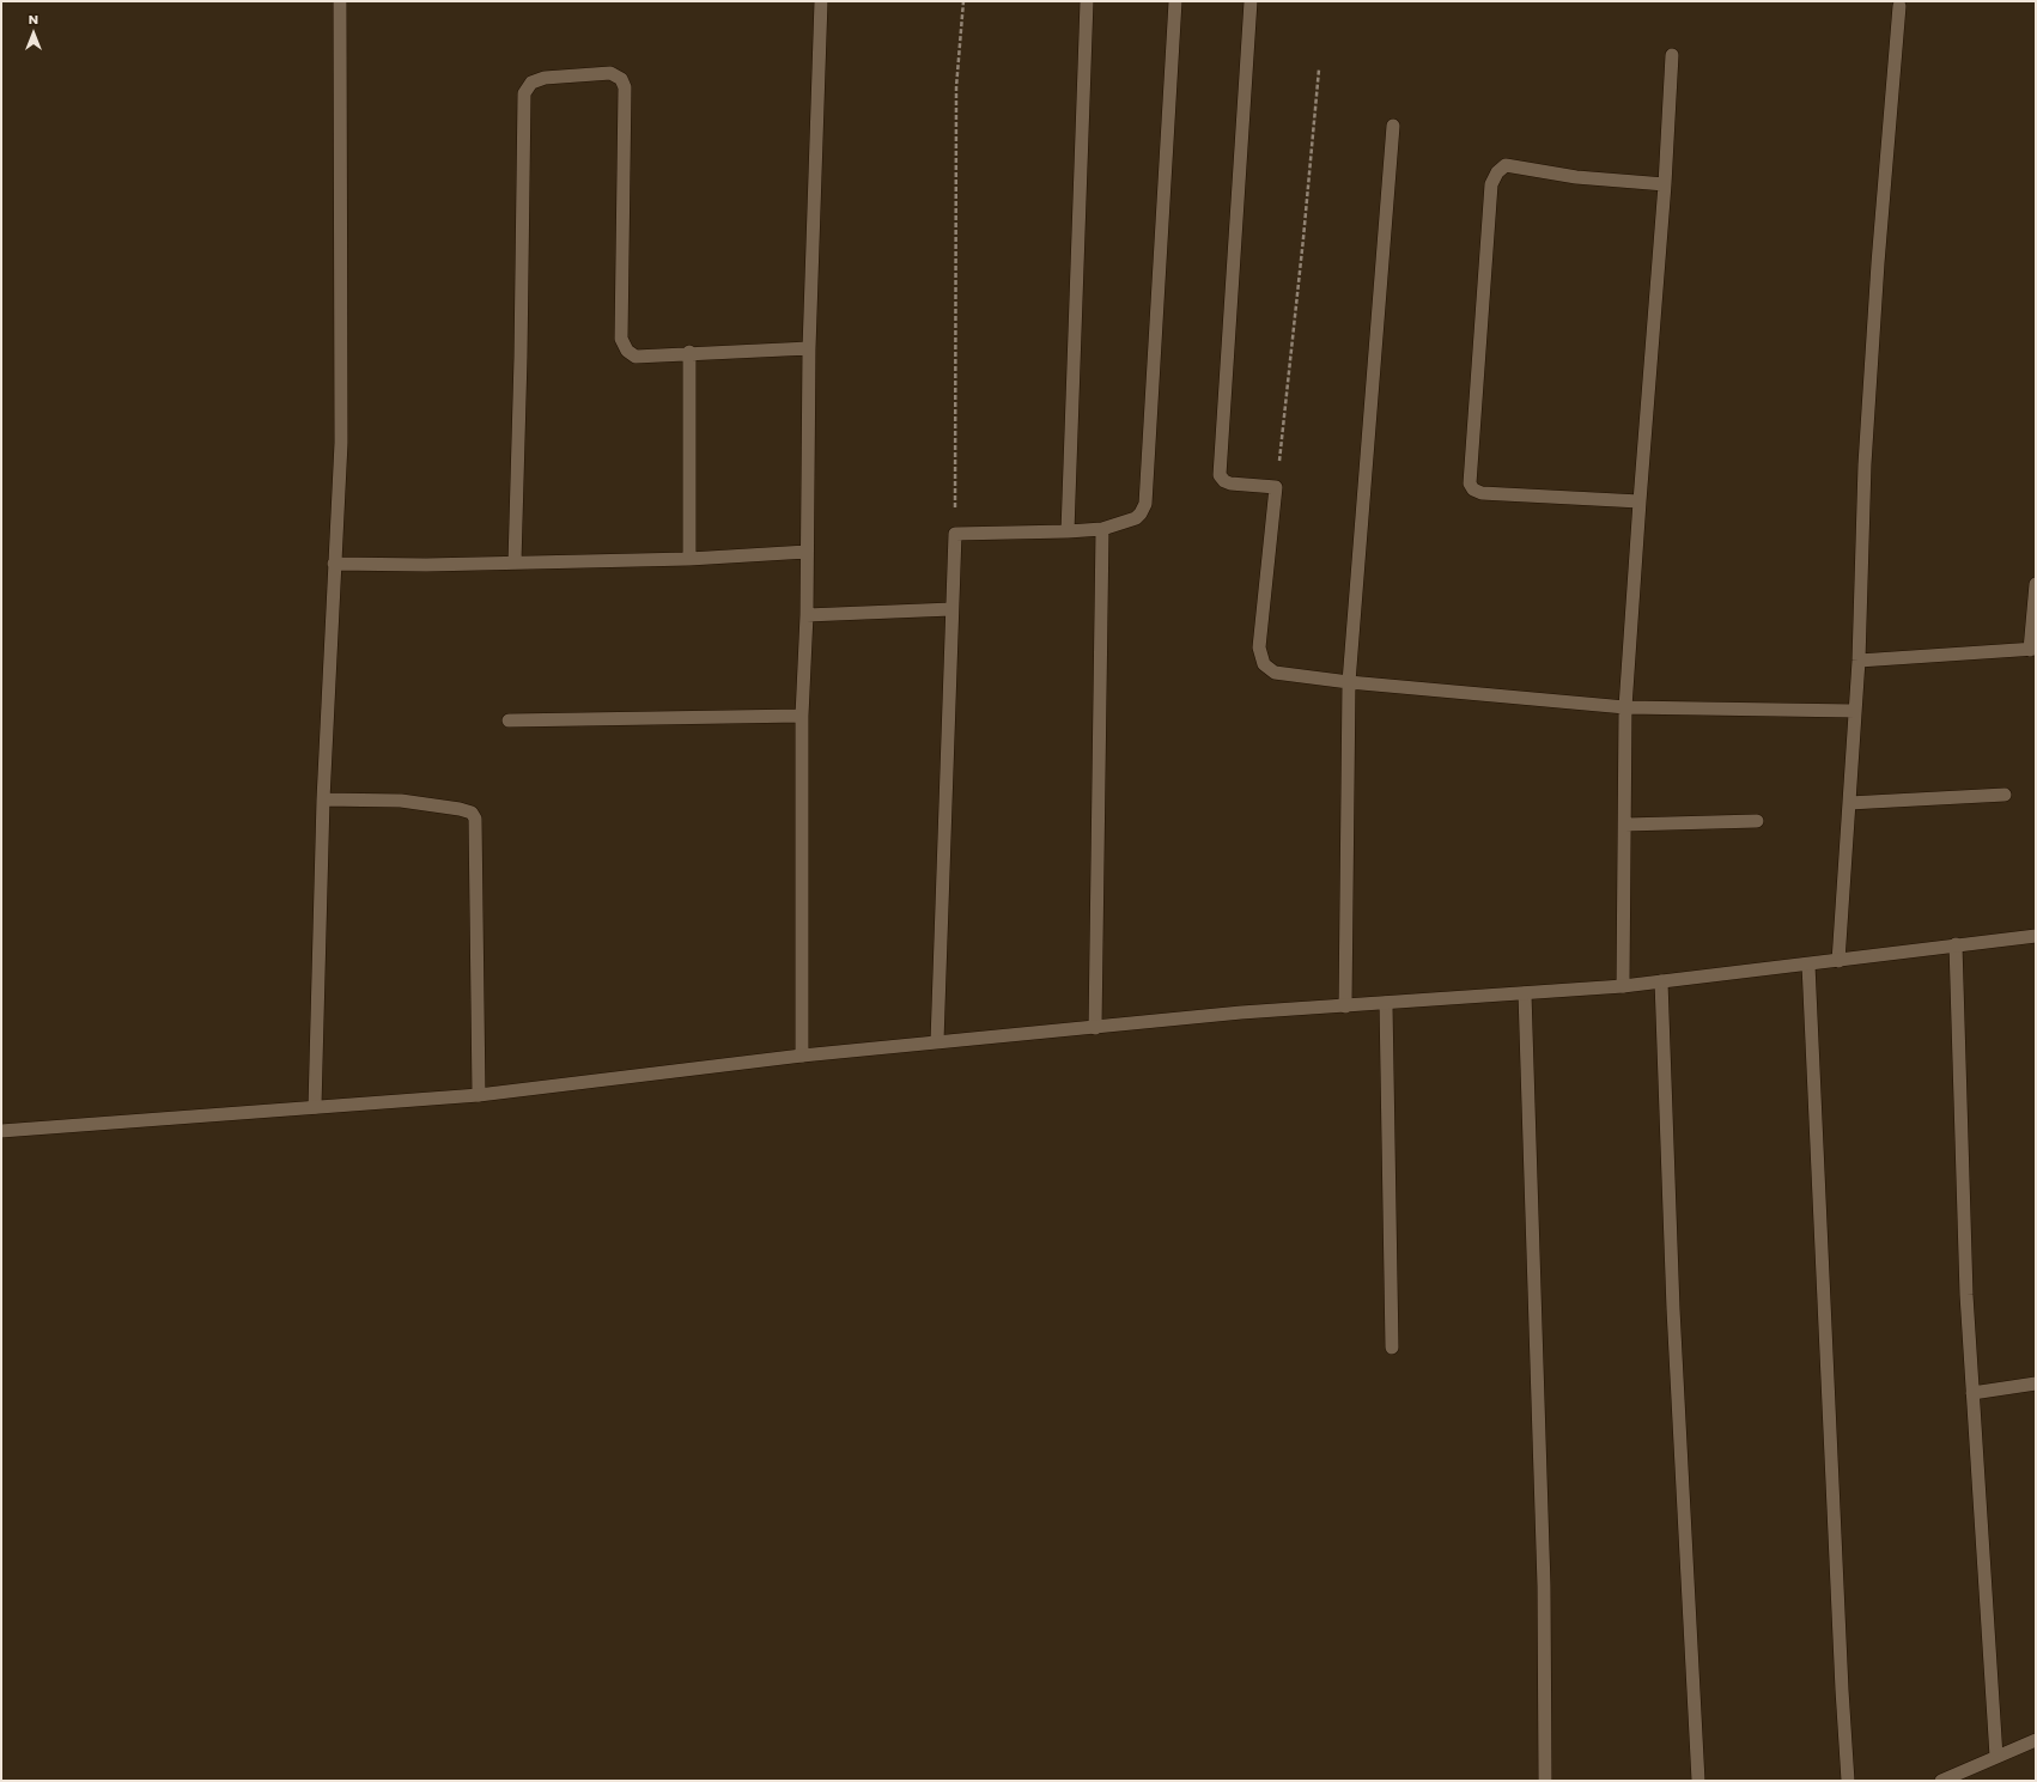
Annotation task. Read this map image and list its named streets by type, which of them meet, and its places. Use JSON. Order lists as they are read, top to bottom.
{
  "north": "top"
}
